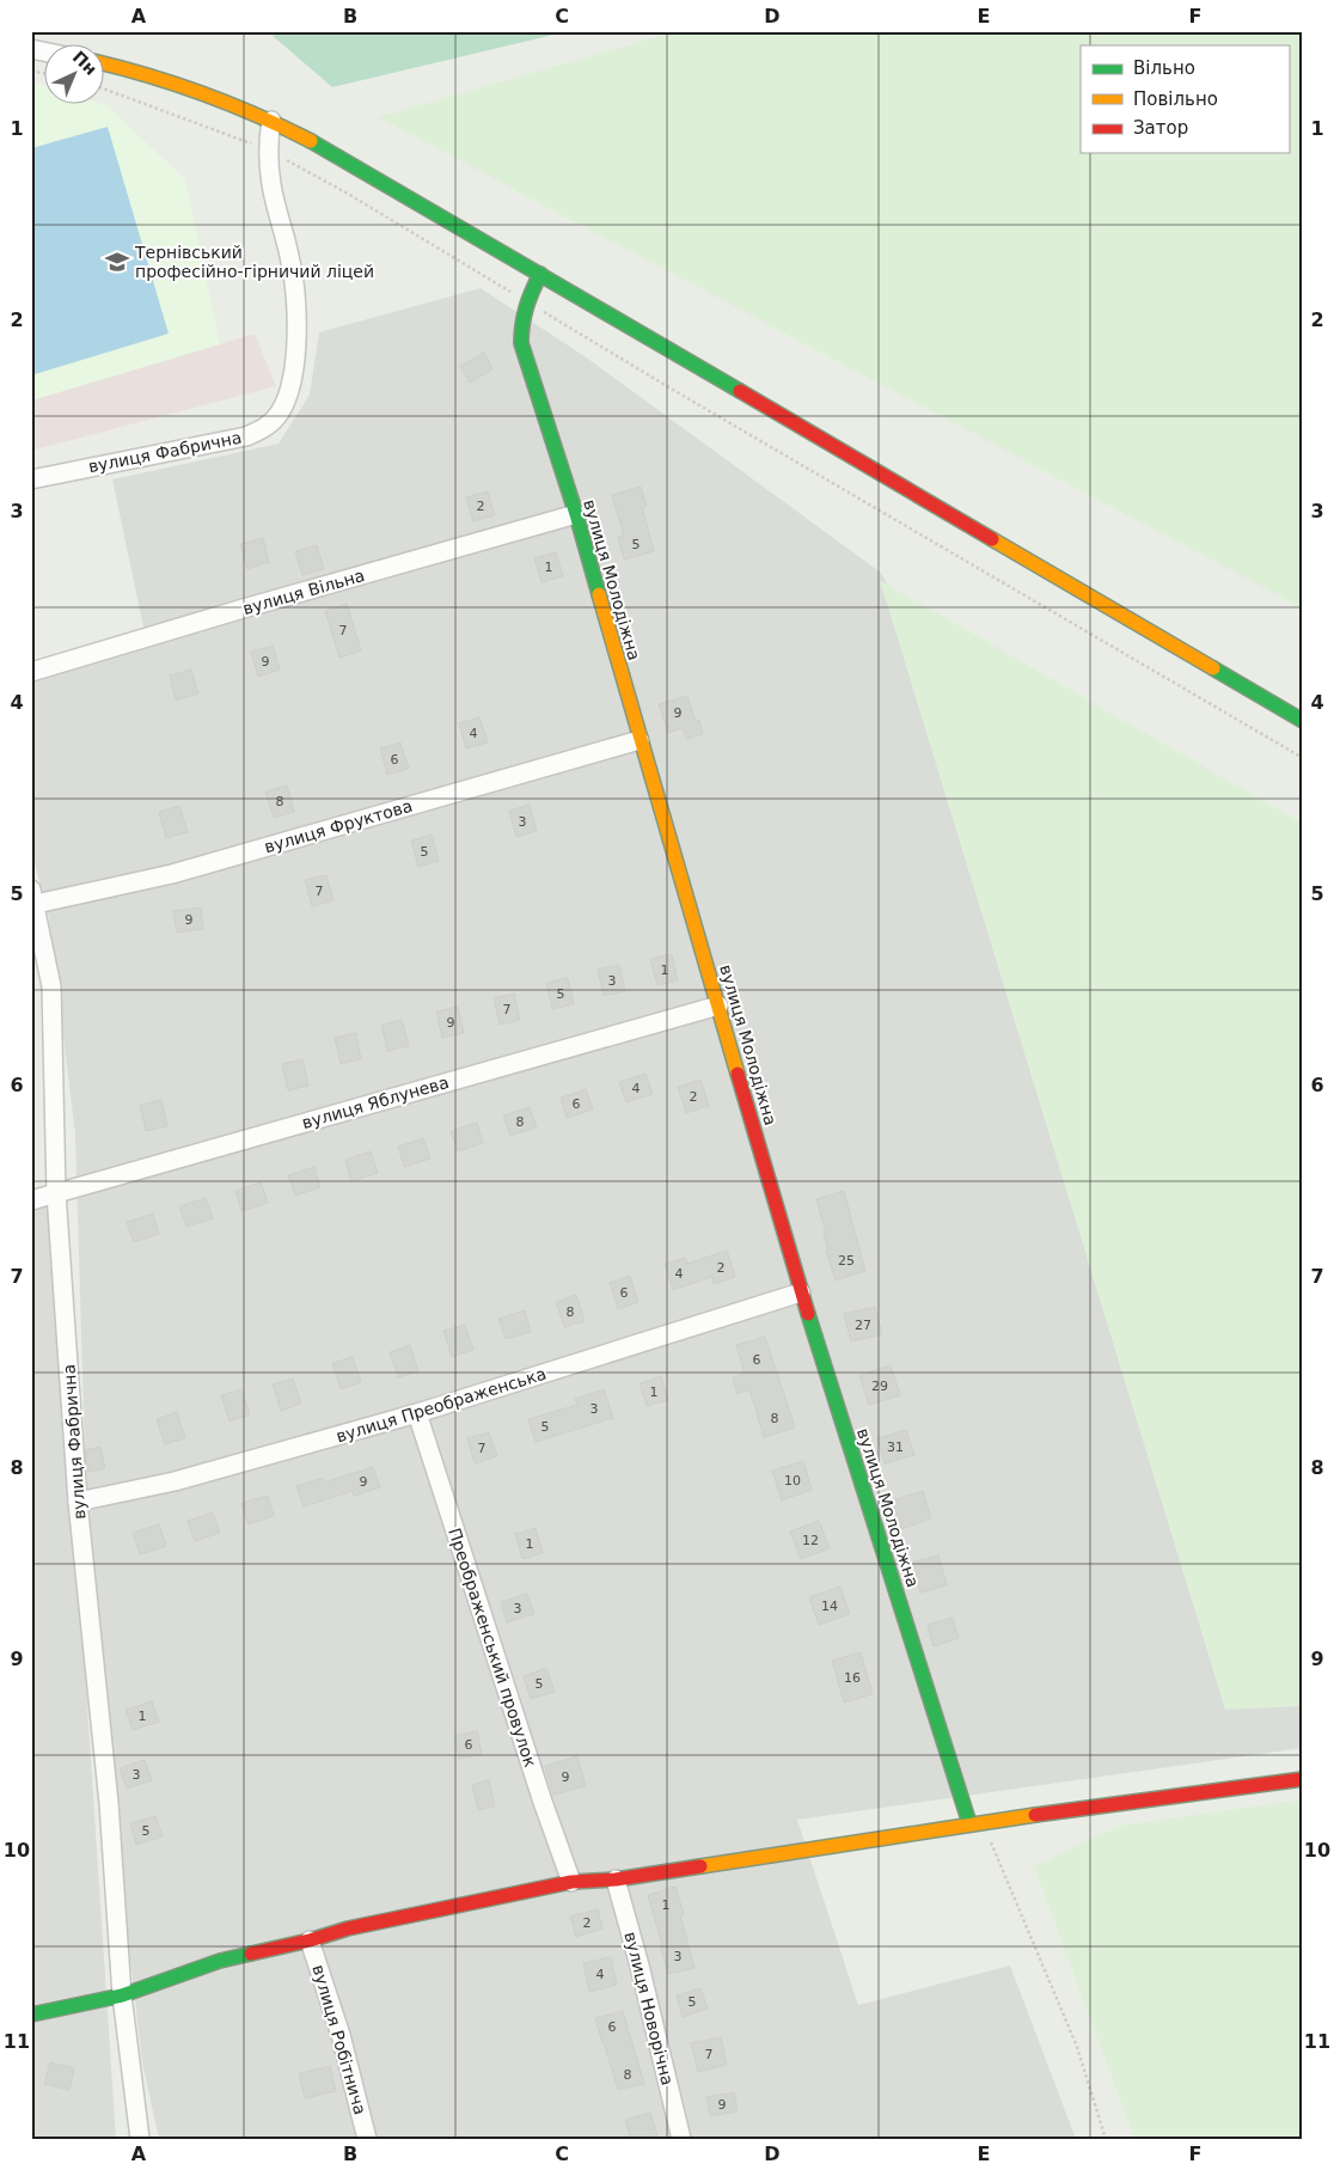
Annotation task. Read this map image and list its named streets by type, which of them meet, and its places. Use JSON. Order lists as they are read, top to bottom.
{
  "streets": {
    "street": [
      "вулиця Фабрична",
      "вулиця Молодіжна",
      "вулиця Вільна",
      "вулиця Фруктова",
      "вулиця Яблунева",
      "вулиця Преображенська",
      "Преображенський провулок",
      "вулиця Новорічна",
      "вулиця Робітнича"
    ]
  },
  "crossings": [
    ["вулиця Фабрична", "вулиця Фруктова"],
    ["вулиця Фабрична", "вулиця Яблунева"],
    ["вулиця Фабрична", "вулиця Преображенська"],
    ["вулиця Молодіжна", "вулиця Вільна"],
    ["вулиця Молодіжна", "вулиця Фруктова"],
    ["вулиця Молодіжна", "вулиця Яблунева"],
    ["вулиця Молодіжна", "вулиця Преображенська"],
    ["вулиця Преображенська", "Преображенський провулок"]
  ],
  "places": {
    "school or university": ["Тернівський професійно-гірничий ліцей"]
  },
  "house_numbers": [
    "2",
    "5",
    "1",
    "7",
    "9",
    "9",
    "4",
    "6",
    "8",
    "3",
    "5",
    "7",
    "9",
    "1",
    "3",
    "5",
    "7",
    "9",
    "4",
    "2",
    "6",
    "8",
    "25",
    "2",
    "4",
    "6",
    "8",
    "27",
    "6",
    "29",
    "1",
    "3",
    "8",
    "5",
    "31",
    "7",
    "10",
    "9",
    "12",
    "1",
    "14",
    "3",
    "16",
    "5",
    "1",
    "6",
    "3",
    "9",
    "5",
    "1",
    "2",
    "3",
    "4",
    "5",
    "6",
    "7",
    "8",
    "9"
  ],
  "legend": ["Вільно", "Повільно", "Затор"],
  "north": "top right",
  "grid": {
    "columns": [
      "A",
      "B",
      "C",
      "D",
      "E",
      "F"
    ],
    "rows": [
      "1",
      "2",
      "3",
      "4",
      "5",
      "6",
      "7",
      "8",
      "9",
      "10",
      "11"
    ]
  }
}
